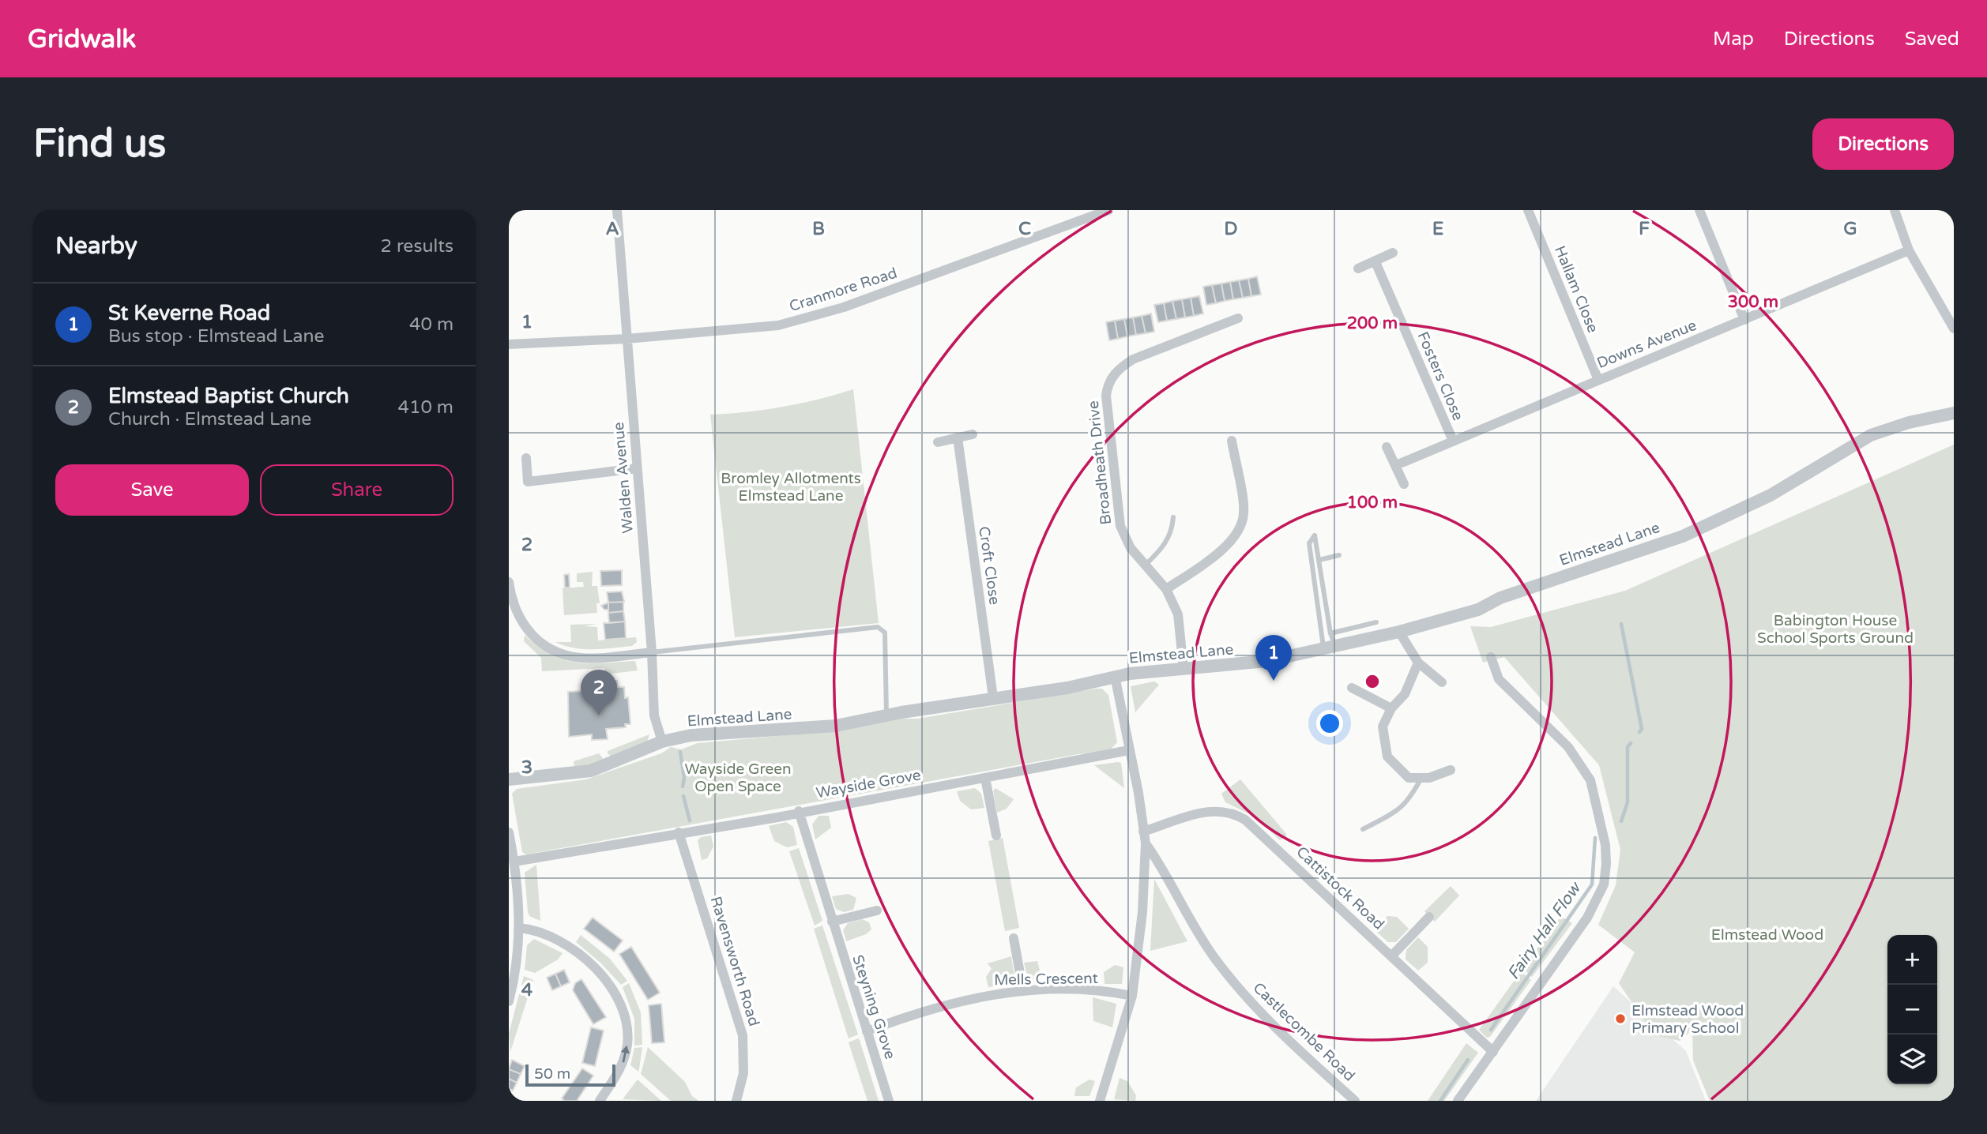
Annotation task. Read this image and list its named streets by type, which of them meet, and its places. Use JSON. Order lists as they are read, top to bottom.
{
  "streets": {
    "street": [
      "Cranmore Road",
      "Hallam Close",
      "Downs Avenue",
      "Fosters Close",
      "Broadheath Drive",
      "Walden Avenue",
      "Elmstead Lane",
      "Croft Close",
      "Wayside Grove",
      "Cattistock Road",
      "Ravensworth Road",
      "Mells Crescent",
      "Steyning Grove",
      "Castlecombe Road"
    ]
  },
  "crossings": [
    ["Cranmore Road", "Walden Avenue"],
    ["Hallam Close", "Downs Avenue"],
    ["Downs Avenue", "Fosters Close"],
    ["Broadheath Drive", "Elmstead Lane"],
    ["Walden Avenue", "Elmstead Lane"],
    ["Elmstead Lane", "Croft Close"],
    ["Wayside Grove", "Ravensworth Road"],
    ["Wayside Grove", "Steyning Grove"],
    ["Mells Crescent", "Steyning Grove"]
  ],
  "water": ["Fairy Hall Flow"],
  "parks": [
    "Bromley Allotments Elmstead Lane",
    "Babington House School Sports Ground",
    "Wayside Green Open Space",
    "Elmstead Wood"
  ],
  "places": ["Elmstead Wood Primary School"],
  "scale_bar": "50 m",
  "page": {
    "header": "Gridwalk",
    "nav": ["Map", "Directions", "Saved"],
    "buttons": [
      "Directions",
      ["Save", "Share"]
    ],
    "title": "Find us",
    "heading": ["Nearby", "2 results"],
    "list": [
      {
        "mark": "1",
        "name": "St Keverne Road",
        "note": "Bus stop · Elmstead Lane",
        "value": "40 m"
      },
      {
        "mark": "2",
        "name": "Elmstead Baptist Church",
        "note": "Church · Elmstead Lane",
        "value": "410 m"
      }
    ],
    "pins": ["1", "2"],
    "map_buttons": ["+", "−"],
    "scale": "50 m"
  },
  "grid": {
    "columns": [
      "A",
      "B",
      "C",
      "D",
      "E",
      "F",
      "G"
    ],
    "rows": [
      "1",
      "2",
      "3",
      "4"
    ]
  },
  "rings": ["300 m", "200 m", "100 m"]
}
